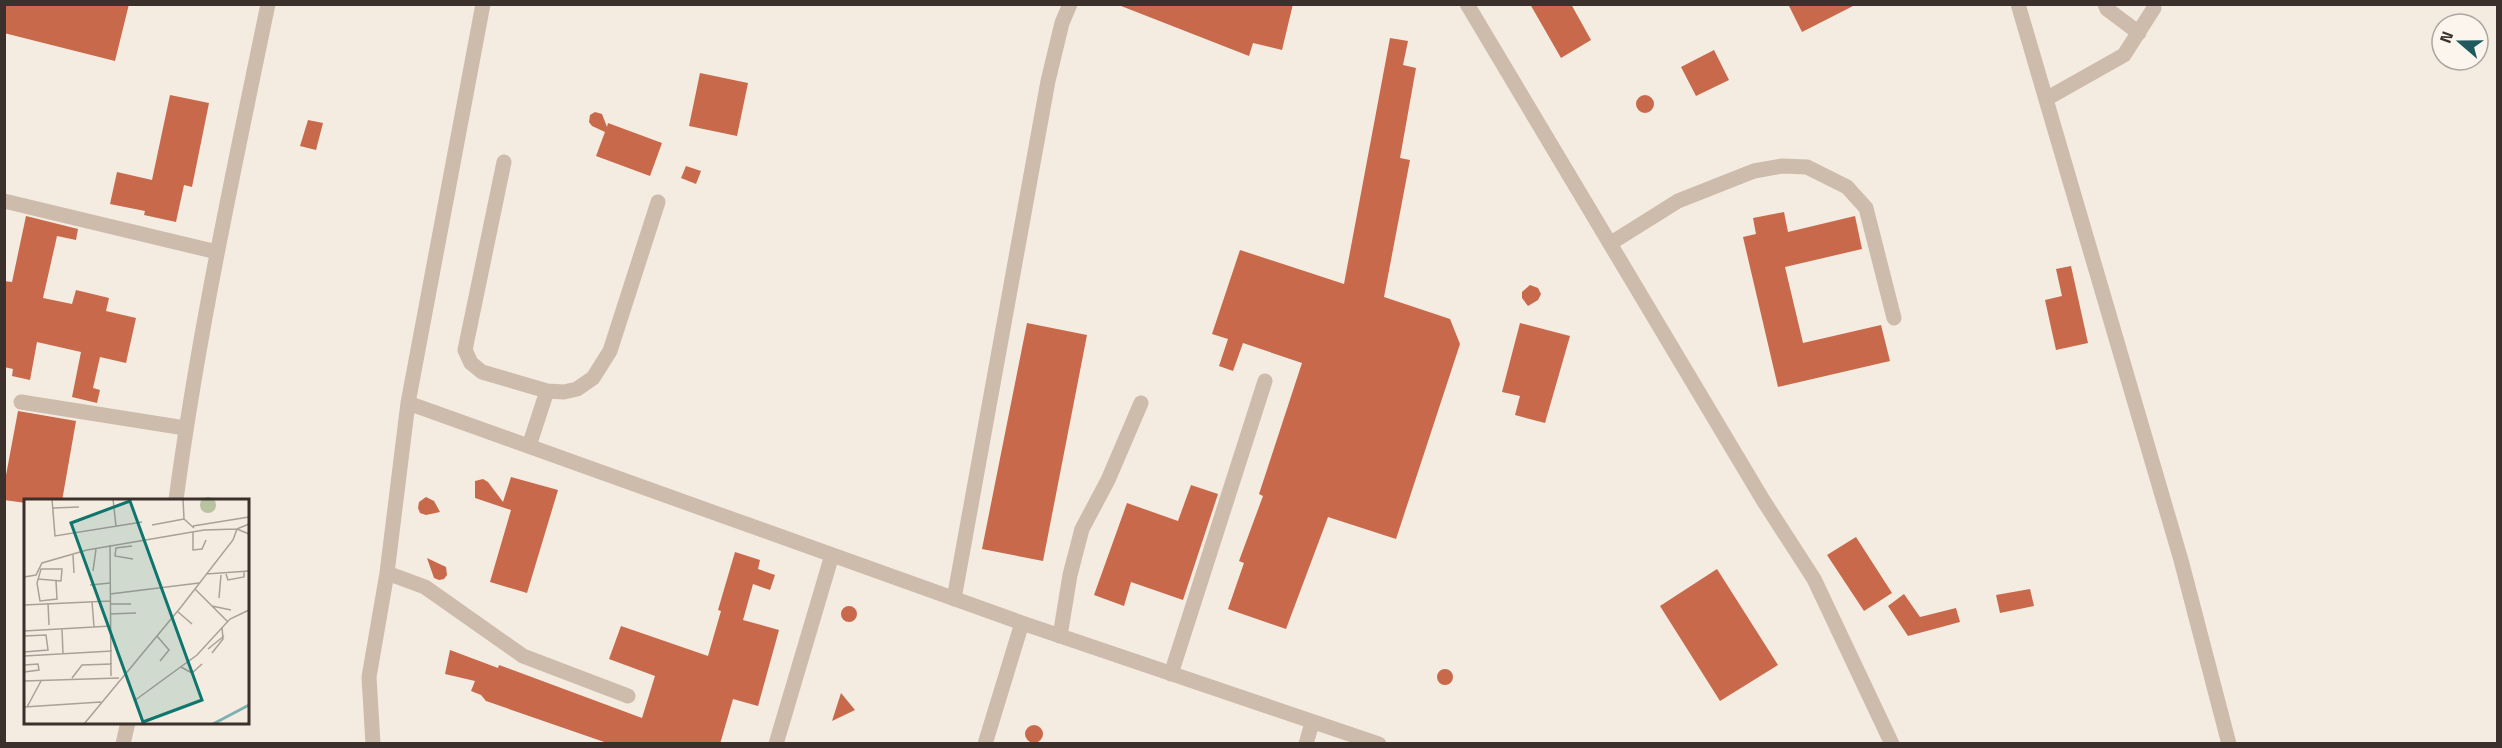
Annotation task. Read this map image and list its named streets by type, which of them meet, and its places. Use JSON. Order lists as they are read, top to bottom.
{
  "north": "left"
}
